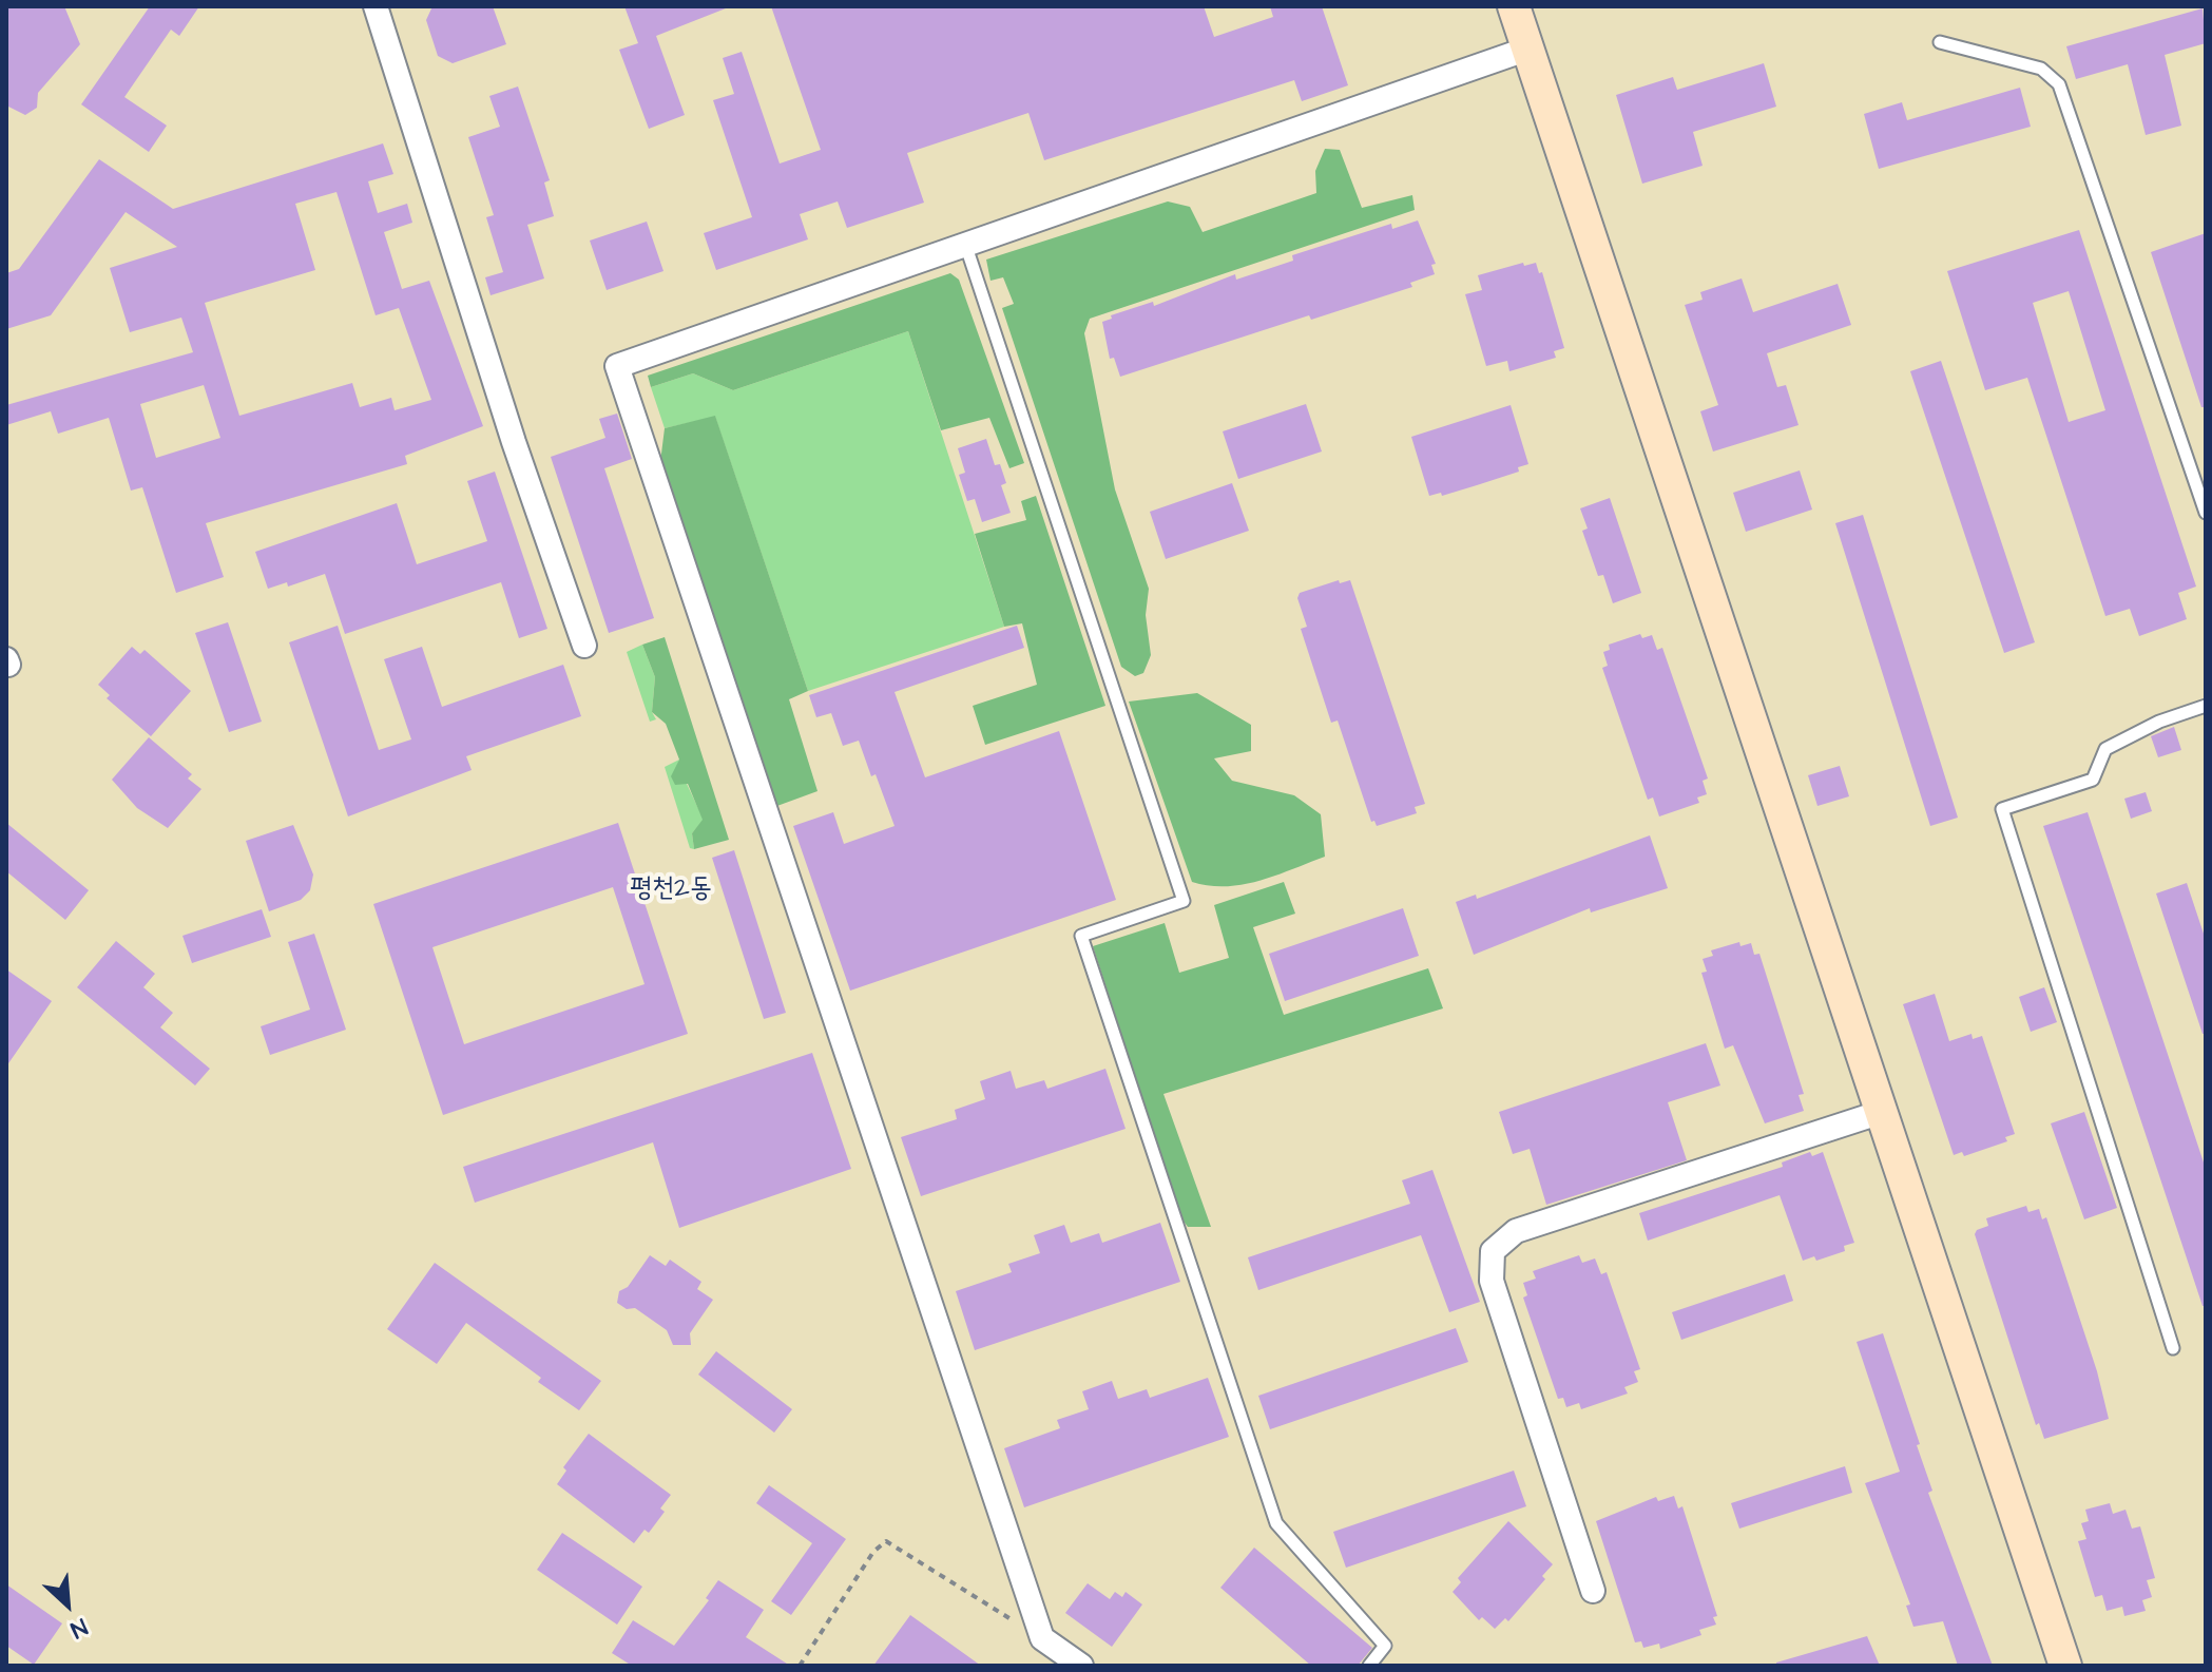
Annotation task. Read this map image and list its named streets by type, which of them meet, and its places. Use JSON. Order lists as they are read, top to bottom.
{
  "districts": ["평천2동"],
  "north": "bottom right"
}
